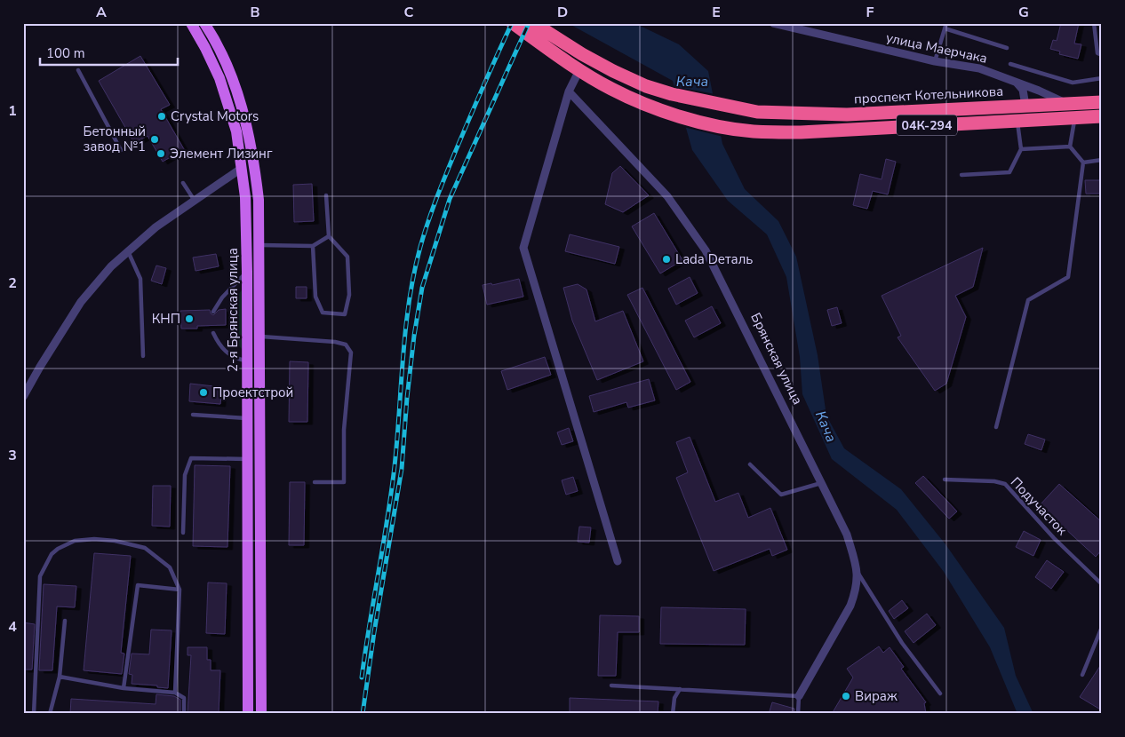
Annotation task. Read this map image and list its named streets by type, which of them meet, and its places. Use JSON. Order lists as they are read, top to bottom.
{
  "streets": {
    "highway": ["проспект Котельникова", "04К-294"],
    "main road": ["2-я Брянская улица"],
    "street": ["улица Маерчака", "Брянская улица"],
    "lane": ["Подучасток"]
  },
  "crossings": [
    ["улица Маерчака", "проспект Котельникова"]
  ],
  "water": ["Кача"],
  "places": [
    "Crystal Motors",
    "Бетонный завод №1",
    "Элемент Лизинг",
    "Lada Dеталь",
    "КНП",
    "Проектстрой",
    "Вираж"
  ],
  "scale_bar": "100 m",
  "grid": {
    "columns": [
      "A",
      "B",
      "C",
      "D",
      "E",
      "F",
      "G"
    ],
    "rows": [
      "1",
      "2",
      "3",
      "4"
    ]
  }
}
